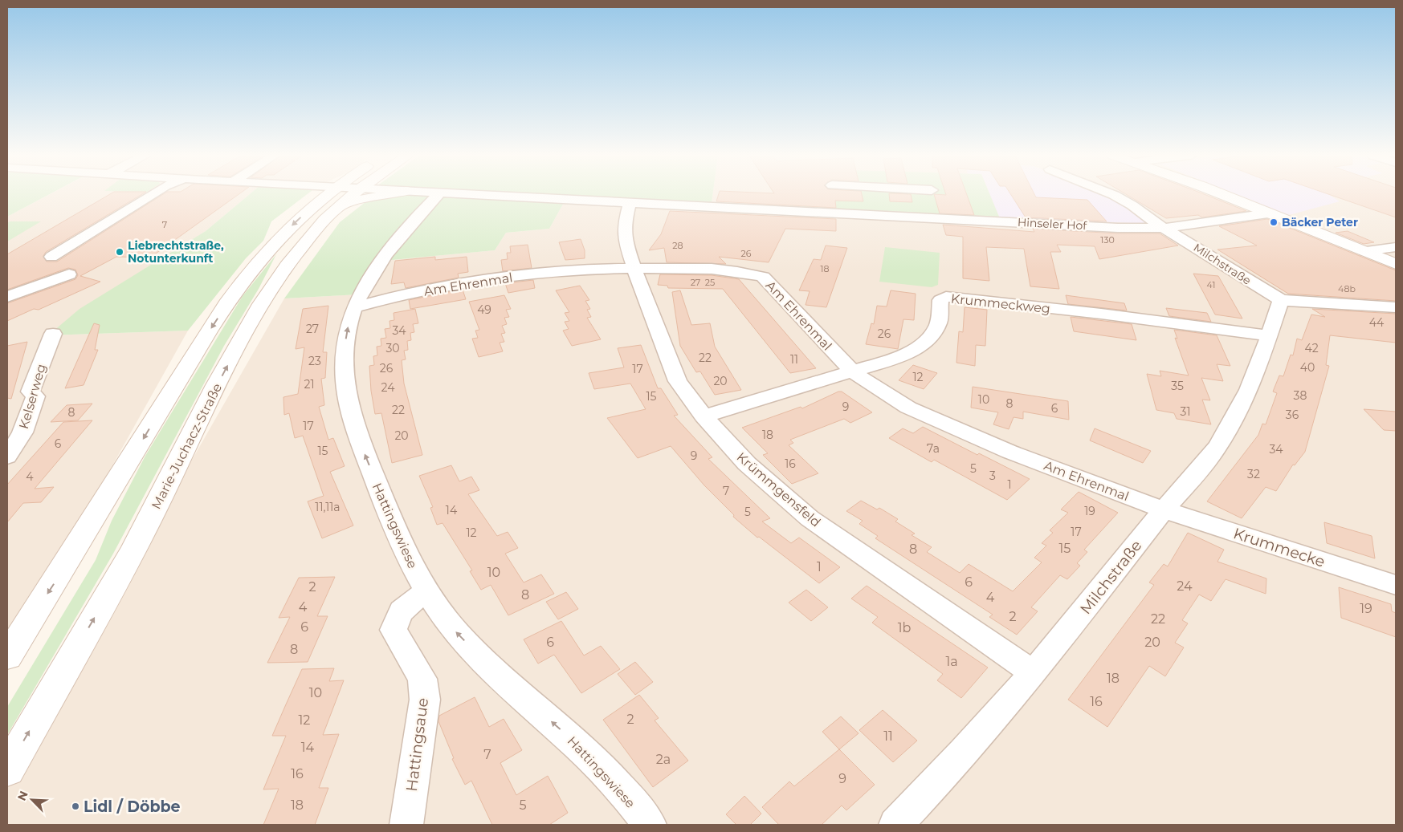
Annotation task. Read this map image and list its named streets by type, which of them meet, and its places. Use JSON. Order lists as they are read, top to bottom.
{
  "streets": {
    "main road": ["Marie-Juchacz-Straße"],
    "street": [
      "Hinseler Hof",
      "Milchstraße",
      "Am Ehrenmal",
      "Krummeckweg",
      "Kelserweg",
      "Krümmgensfeld",
      "Hattingswiese",
      "Krummecke",
      "Hattingsaue"
    ]
  },
  "crossings": [
    ["Hinseler Hof", "Milchstraße"],
    ["Hinseler Hof", "Marie-Juchacz-Straße"],
    ["Hinseler Hof", "Krümmgensfeld"],
    ["Milchstraße", "Am Ehrenmal"],
    ["Milchstraße", "Krummeckweg"],
    ["Milchstraße", "Krümmgensfeld"],
    ["Milchstraße", "Krummecke"],
    ["Am Ehrenmal", "Krummeckweg"],
    ["Am Ehrenmal", "Krümmgensfeld"],
    ["Am Ehrenmal", "Hattingswiese"],
    ["Am Ehrenmal", "Krummecke"],
    ["Krummeckweg", "Krümmgensfeld"],
    ["Hattingswiese", "Hattingsaue"]
  ],
  "one_way": ["Hattingswiese"],
  "places": ["Bäcker Peter", "Liebrechtstraße, Notunterkunft", "Lidl / Döbbe"],
  "house_numbers": [
    "7",
    "130",
    "28",
    "26",
    "18",
    "27",
    "25",
    "41",
    "48b",
    "49",
    "44",
    "27",
    "34",
    "26",
    "30",
    "42",
    "22",
    "11",
    "23",
    "40",
    "26",
    "17",
    "12",
    "20",
    "21",
    "35",
    "24",
    "38",
    "15",
    "10",
    "8",
    "9",
    "6",
    "22",
    "31",
    "8",
    "36",
    "17",
    "18",
    "20",
    "6",
    "7a",
    "34",
    "15",
    "9",
    "16",
    "5",
    "32",
    "3",
    "4",
    "1",
    "7",
    "11,11a",
    "14",
    "19",
    "5",
    "17",
    "12",
    "15",
    "8",
    "1",
    "10",
    "6",
    "24",
    "2",
    "8",
    "4",
    "4",
    "19",
    "2",
    "22",
    "6",
    "1b",
    "6",
    "20",
    "8",
    "1a",
    "18",
    "10",
    "16",
    "2",
    "12",
    "11",
    "14",
    "7",
    "2a",
    "16",
    "9",
    "18",
    "5"
  ],
  "north": "top left"
}
